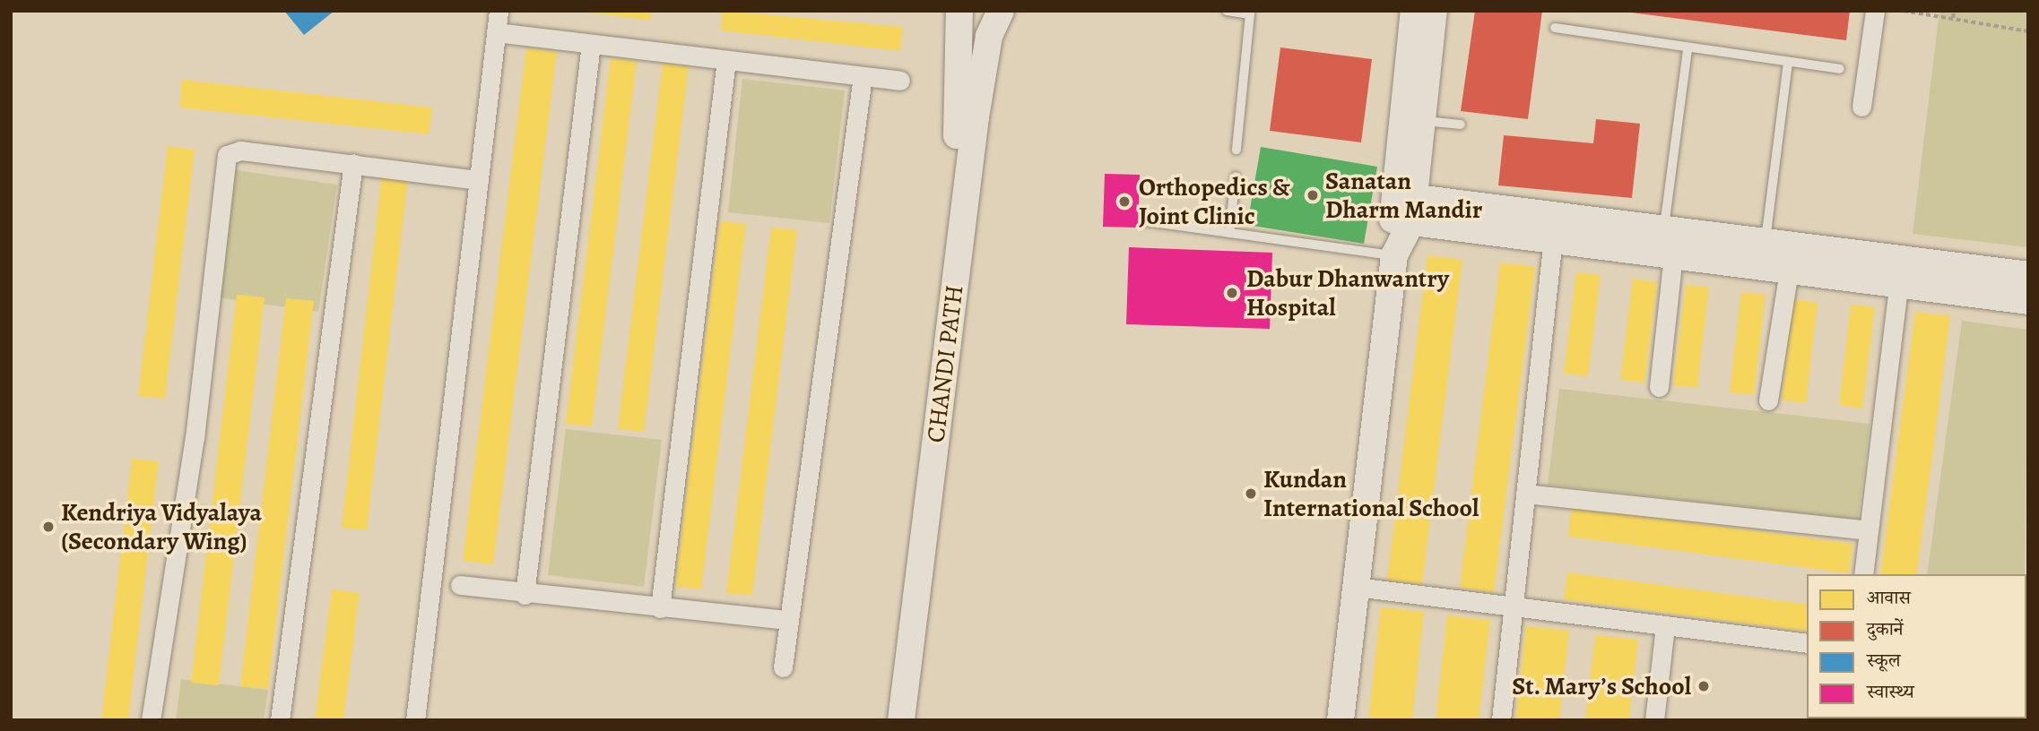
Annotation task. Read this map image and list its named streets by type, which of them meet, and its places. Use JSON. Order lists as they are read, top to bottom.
{
  "streets": {
    "street": ["CHANDI PATH"]
  },
  "places": [
    "Sanatan Dharm Mandir",
    "Orthopedics & Joint Clinic",
    "Dabur Dhanwantry Hospital",
    "Kundan International School",
    "Kendriya Vidyalaya (Secondary Wing)",
    "St. Mary’s School"
  ],
  "legend": [
    "आवास",
    "दुकानें",
    "स्कूल",
    "स्वास्थ्य"
  ]
}
